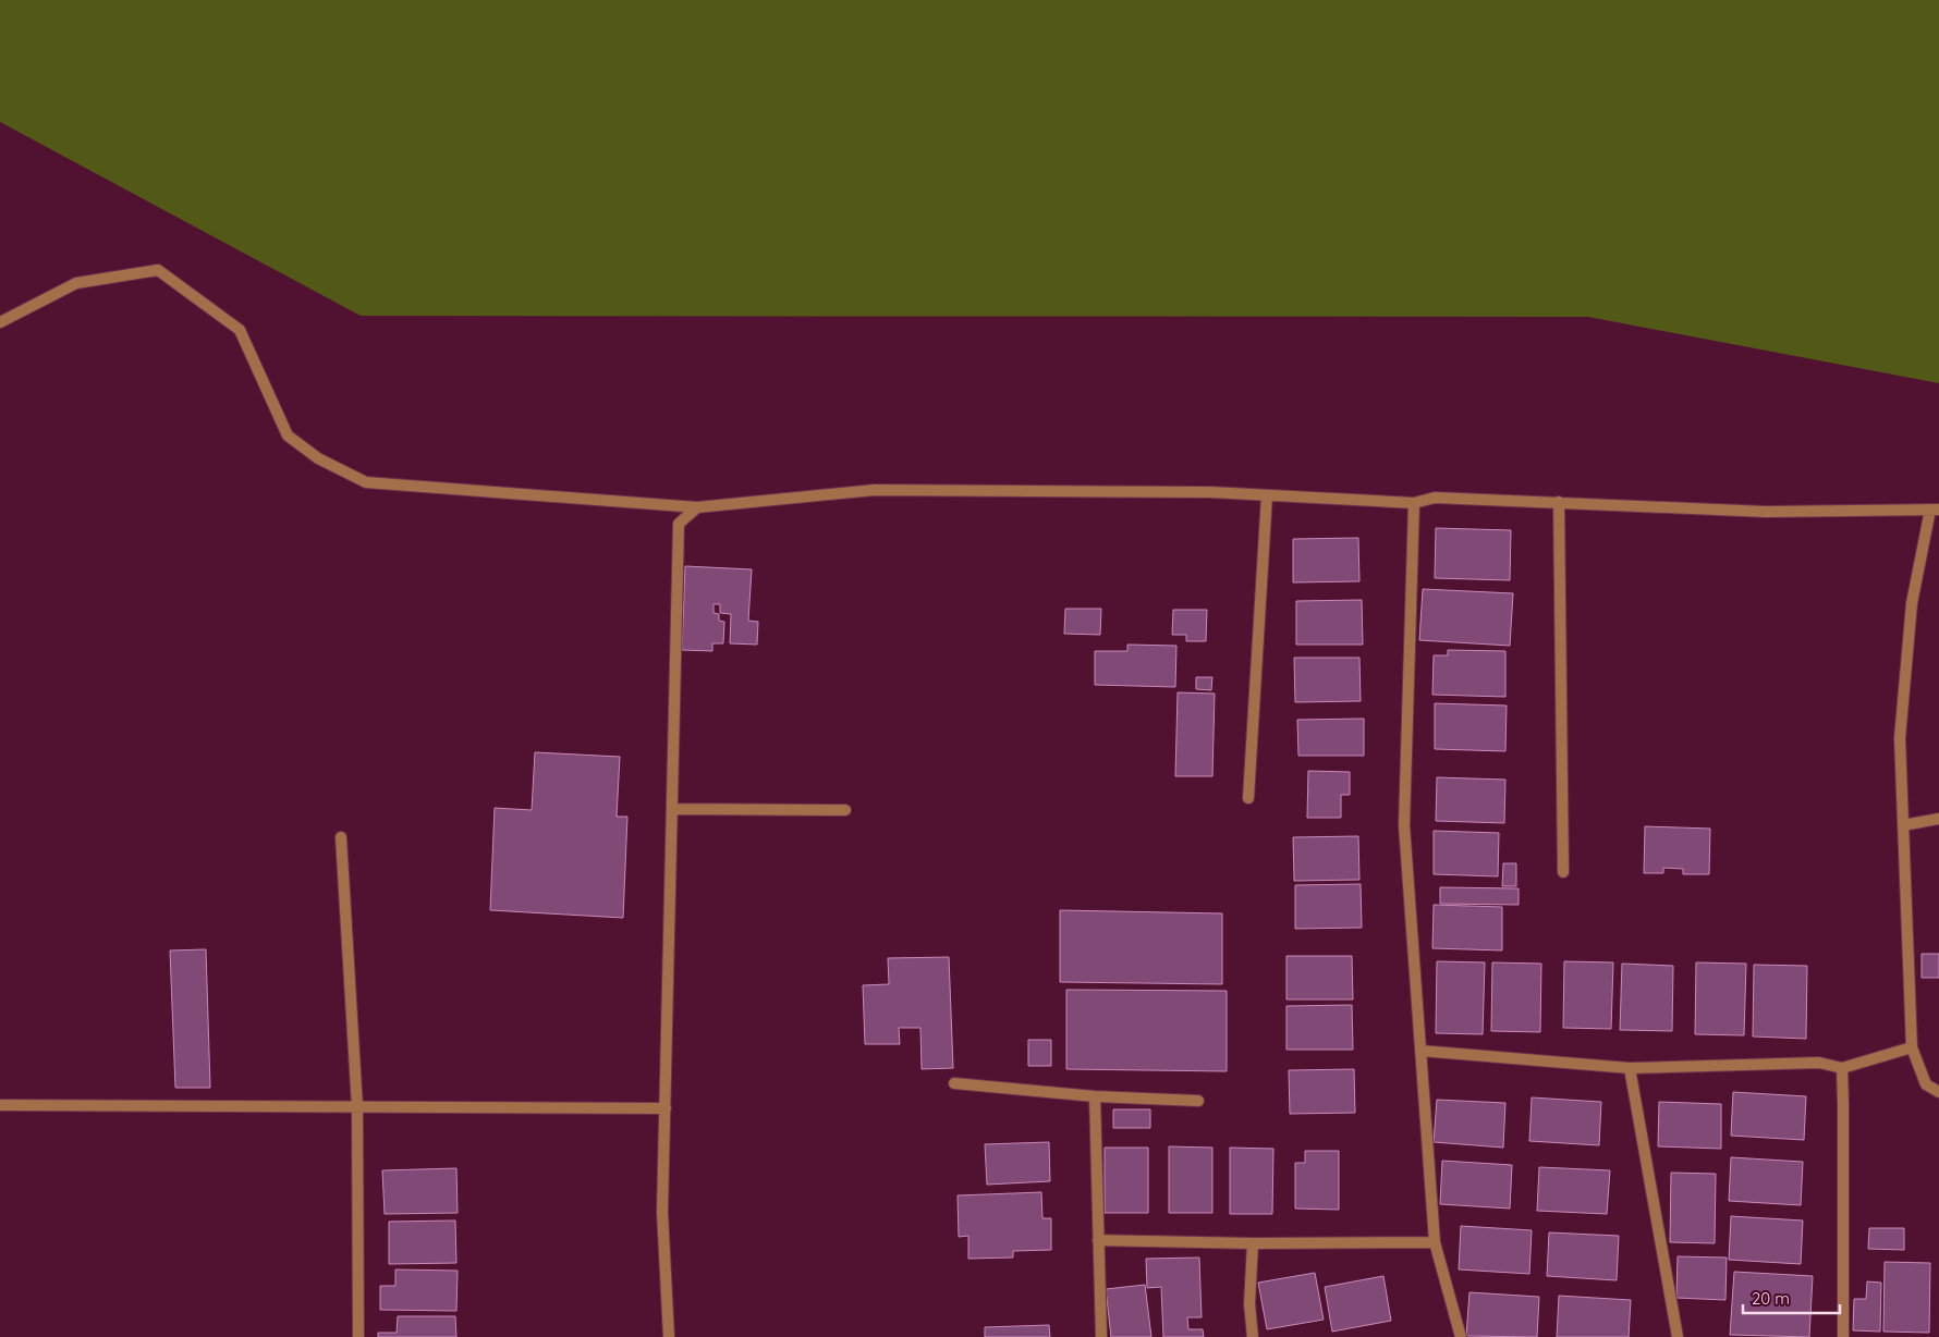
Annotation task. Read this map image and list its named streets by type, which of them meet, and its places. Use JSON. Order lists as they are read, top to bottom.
{
  "scale_bar": "20 m"
}
